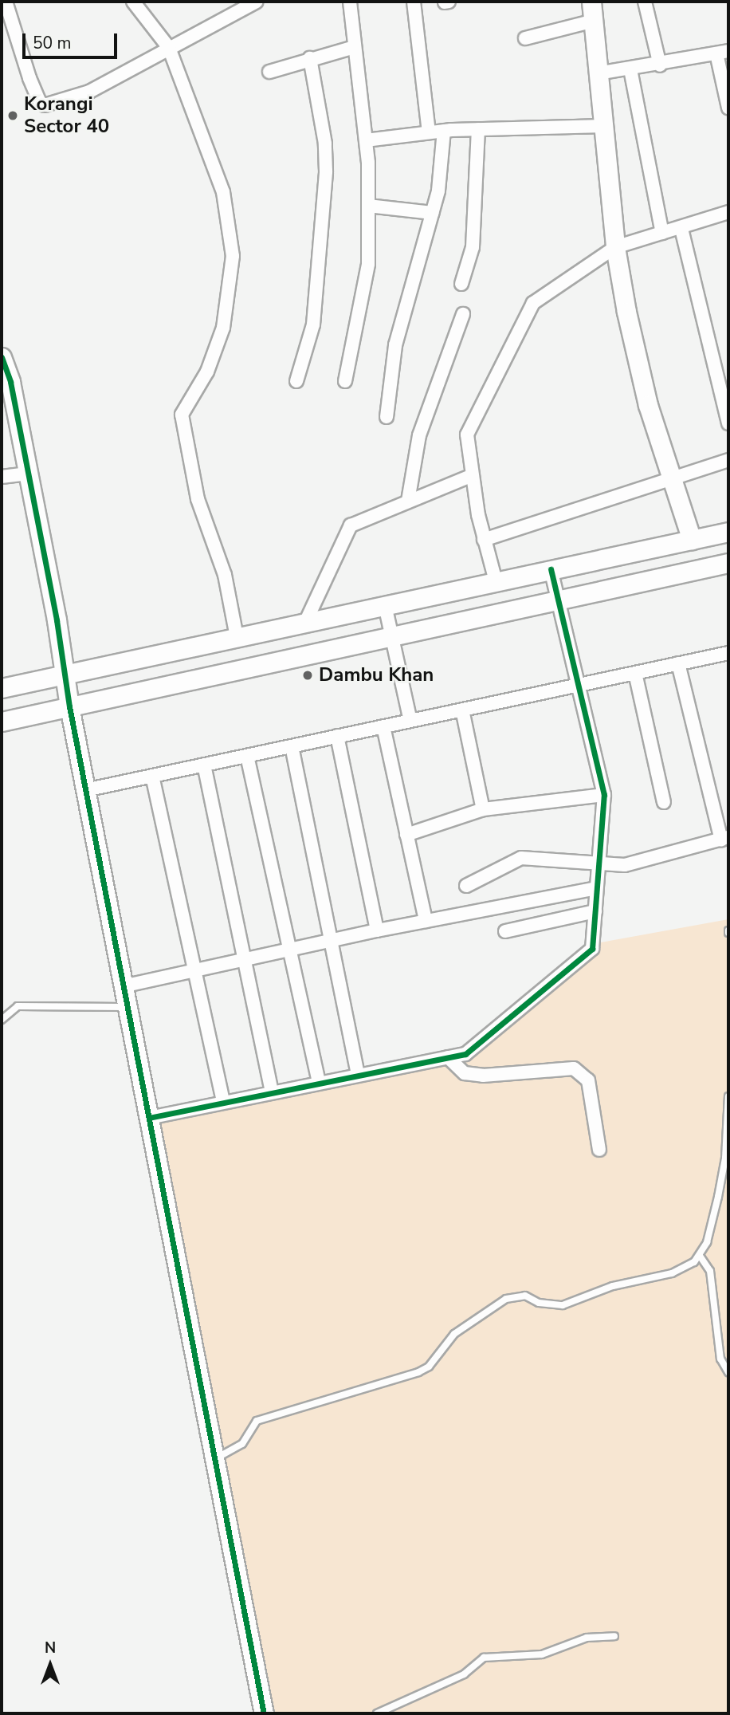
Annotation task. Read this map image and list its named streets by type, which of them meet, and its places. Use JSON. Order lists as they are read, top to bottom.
{
  "places": ["Korangi Sector 40", "Dambu Khan"],
  "scale_bar": "50 m",
  "north": "top"
}
